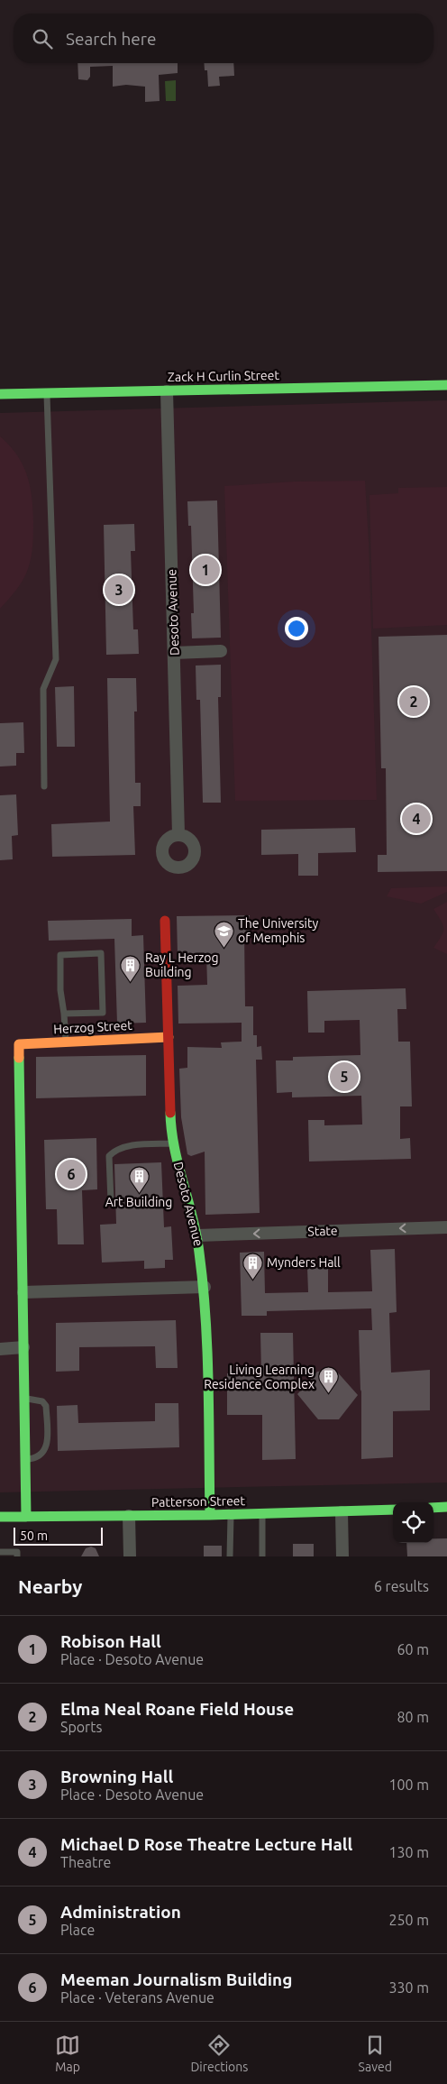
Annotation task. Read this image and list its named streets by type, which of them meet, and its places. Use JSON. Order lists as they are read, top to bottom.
{
  "streets": {
    "street": [
      "Zack H Curlin Street",
      "Desoto Avenue",
      "Herzog Street",
      "State",
      "Patterson Street"
    ]
  },
  "crossings": [
    ["Zack H Curlin Street", "Desoto Avenue"],
    ["Desoto Avenue", "Herzog Street"],
    ["Desoto Avenue", "State"],
    ["Desoto Avenue", "Patterson Street"]
  ],
  "one_way": ["State"],
  "places": {
    "school or university": ["The University of Memphis"],
    "building": [
      "Ray L Herzog Building",
      "Art Building",
      "Mynders Hall",
      "Living Learning Residence Complex"
    ]
  },
  "scale_bar": "50 m",
  "page": {
    "search": "Search here",
    "pins": [
      "1",
      "3",
      "2",
      "4",
      "5",
      "6"
    ],
    "scale": "50 m",
    "heading": ["Nearby", "6 results"],
    "list": [
      {
        "mark": "1",
        "name": "Robison Hall",
        "note": "Place · Desoto Avenue",
        "value": "60 m"
      },
      {
        "mark": "2",
        "name": "Elma Neal Roane Field House",
        "note": "Sports",
        "value": "80 m"
      },
      {
        "mark": "3",
        "name": "Browning Hall",
        "note": "Place · Desoto Avenue",
        "value": "100 m"
      },
      {
        "mark": "4",
        "name": "Michael D Rose Theatre Lecture Hall",
        "note": "Theatre",
        "value": "130 m"
      },
      {
        "mark": "5",
        "name": "Administration",
        "note": "Place",
        "value": "250 m"
      },
      {
        "mark": "6",
        "name": "Meeman Journalism Building",
        "note": "Place · Veterans Avenue",
        "value": "330 m"
      }
    ],
    "nav": ["Map", "Directions", "Saved"]
  }
}
